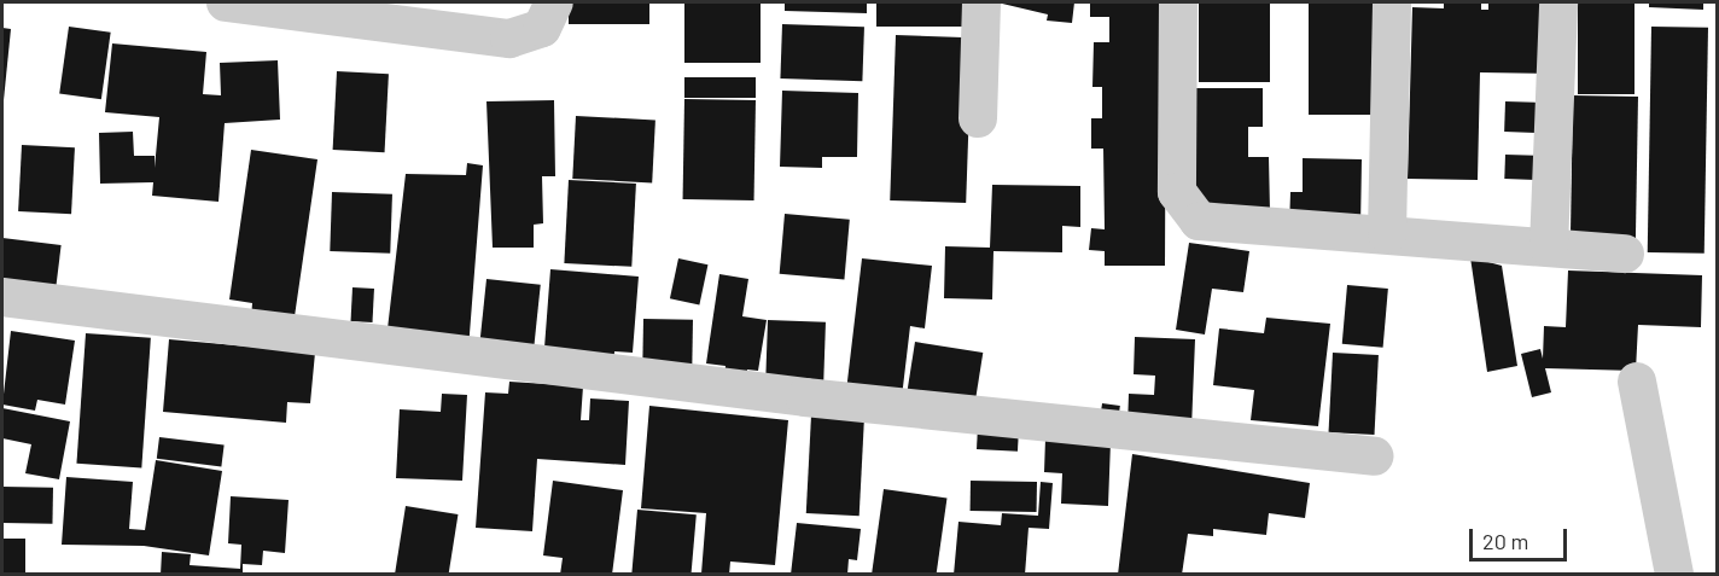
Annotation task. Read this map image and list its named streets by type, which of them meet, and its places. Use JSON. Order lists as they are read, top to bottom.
{
  "scale_bar": "20 m"
}
